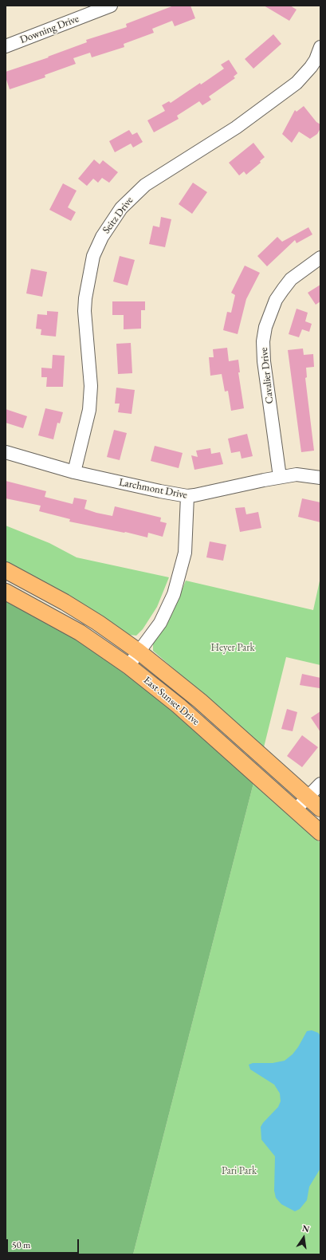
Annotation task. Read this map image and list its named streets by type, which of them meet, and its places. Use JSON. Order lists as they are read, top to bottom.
{
  "streets": {
    "main road": ["East Sunset Drive"],
    "street": [
      "Downing Drive",
      "Seitz Drive",
      "Cavalier Drive",
      "Larchmont Drive"
    ]
  },
  "crossings": [
    ["Seitz Drive", "Larchmont Drive"],
    ["Cavalier Drive", "Larchmont Drive"]
  ],
  "parks": ["Heyer Park", "Pari Park"],
  "scale_bar": "50 m",
  "north": "top"
}
